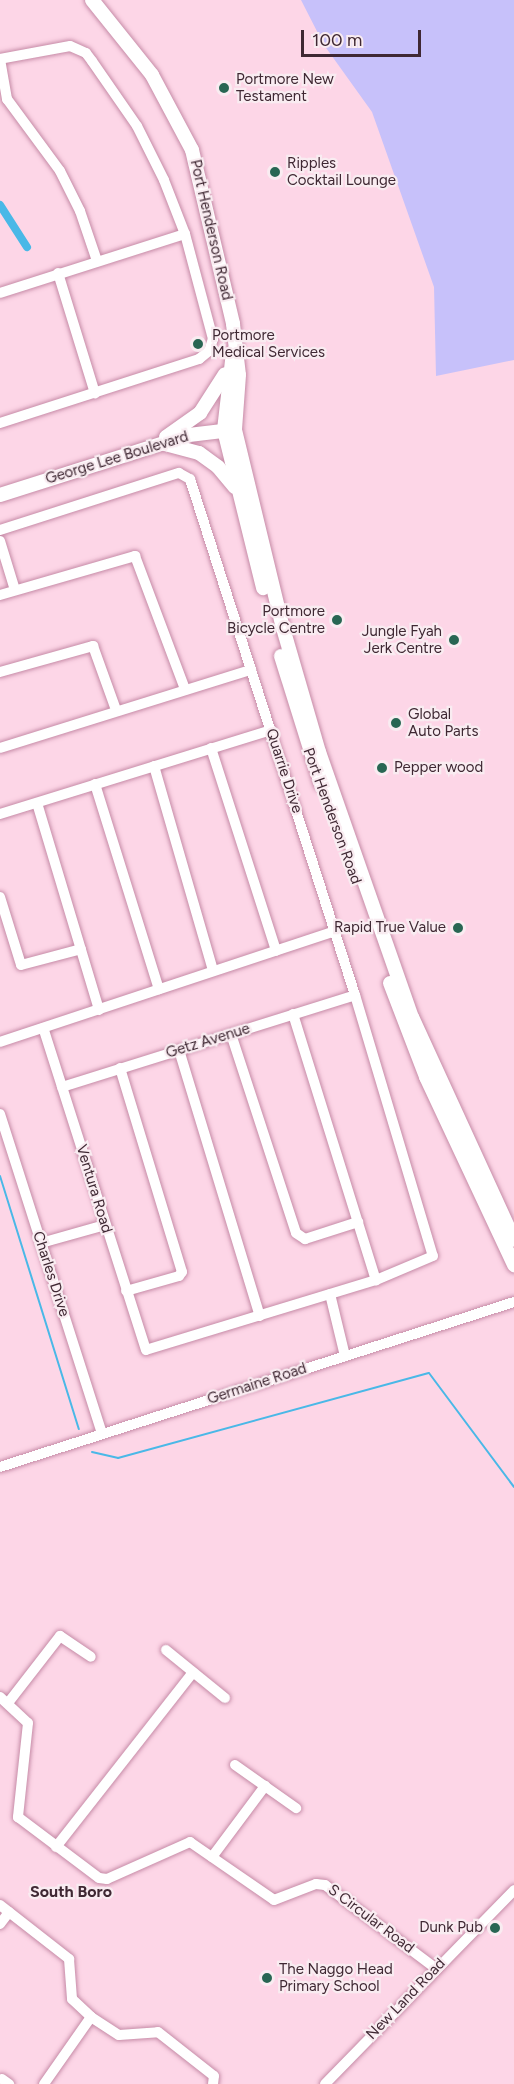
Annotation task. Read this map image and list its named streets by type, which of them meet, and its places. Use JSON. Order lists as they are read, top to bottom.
{
  "streets": {
    "main road": ["Port Henderson Road", "George Lee Boulevard"],
    "street": [
      "Quarrie Drive",
      "Getz Avenue",
      "Ventura Road",
      "Charles Drive",
      "Germaine Road",
      "S Circular Road",
      "New Land Road"
    ]
  },
  "crossings": [
    ["Port Henderson Road", "George Lee Boulevard"],
    ["Quarrie Drive", "Getz Avenue"],
    ["Getz Avenue", "Ventura Road"],
    ["Charles Drive", "Germaine Road"],
    ["S Circular Road", "New Land Road"]
  ],
  "districts": ["South Boro"],
  "places": [
    "Portmore New Testament",
    "Ripples Cocktail Lounge",
    "Portmore Medical Services",
    "Portmore Bicycle Centre",
    "Jungle Fyah Jerk Centre",
    "Global Auto Parts",
    "Pepper wood",
    "Rapid True Value",
    "Dunk Pub",
    "The Naggo Head Primary School"
  ],
  "scale_bar": "100 m"
}
